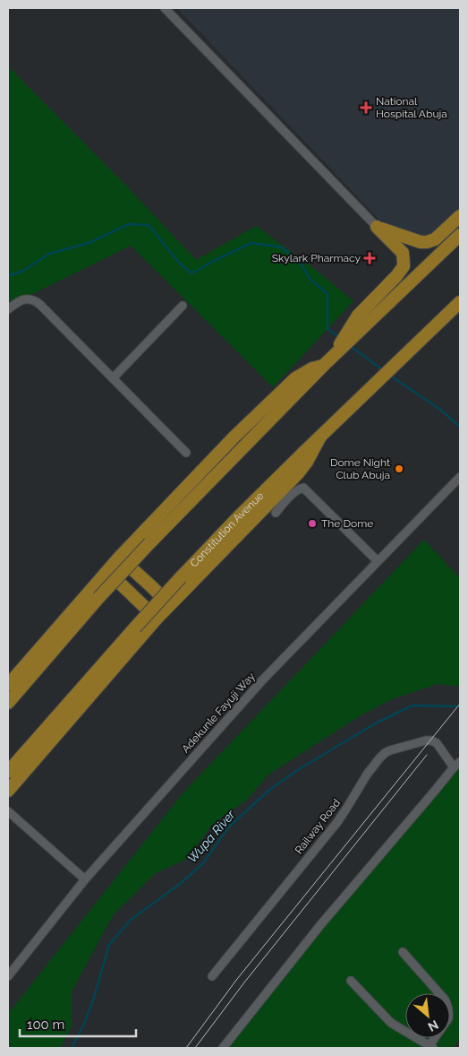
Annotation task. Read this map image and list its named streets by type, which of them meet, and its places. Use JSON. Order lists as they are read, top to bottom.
{
  "streets": {
    "main road": ["Constitution Avenue"],
    "street": ["Adekunle Fayuji Way", "Railway Road"]
  },
  "water": ["Wupa River"],
  "places": {
    "health": ["National Hospital Abuja", "Skylark Pharmacy"],
    "other": ["Dome Night Club Abuja", "The Dome"]
  },
  "scale_bar": "100 m",
  "north": "bottom right"
}
